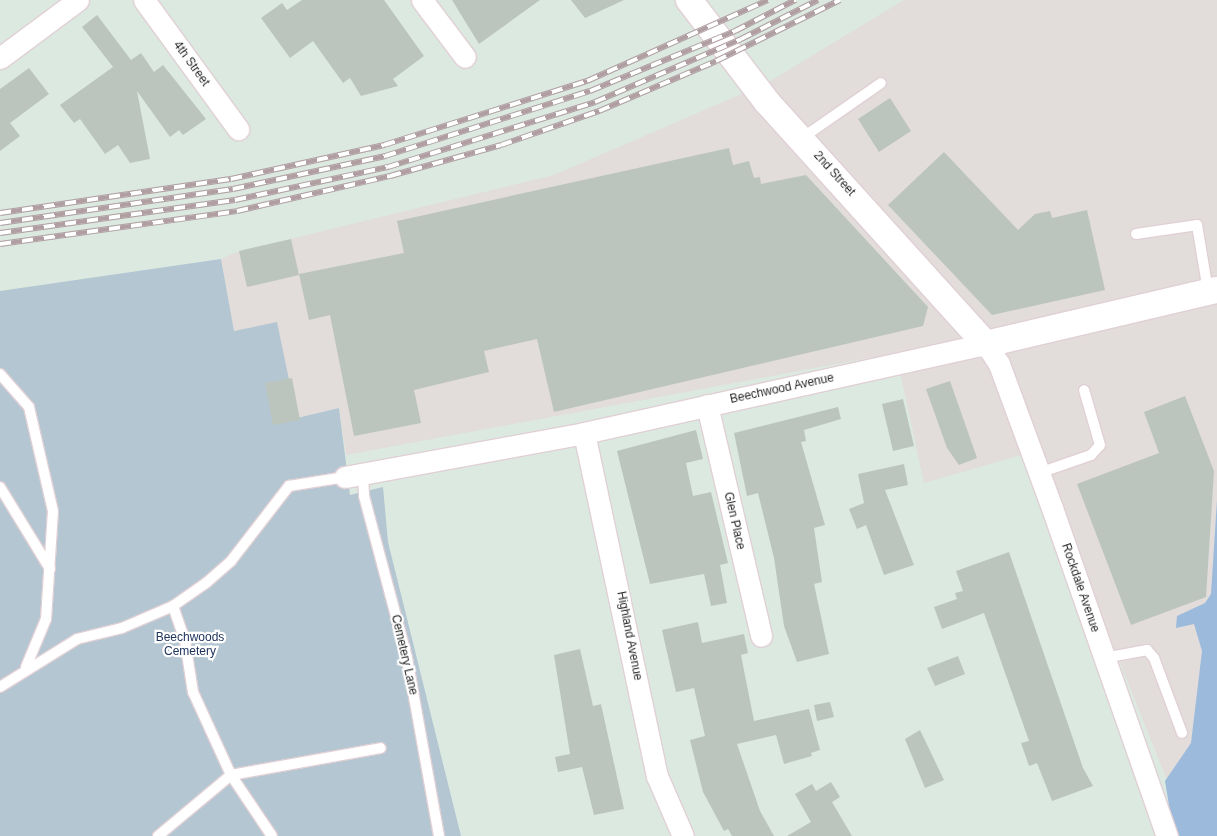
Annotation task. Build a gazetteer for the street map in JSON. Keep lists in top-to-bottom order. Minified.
{"streets":{"street":["4th Street","2nd Street","Beechwood Avenue","Glen Place","Rockdale Avenue","Highland Avenue"],"lane":["Cemetery Lane"]},"crossings":[["2nd Street","Beechwood Avenue"],["2nd Street","Rockdale Avenue"],["Beechwood Avenue","Glen Place"],["Beechwood Avenue","Rockdale Avenue"],["Beechwood Avenue","Highland Avenue"],["Beechwood Avenue","Cemetery Lane"]],"parks":["Beechwoods Cemetery"]}
